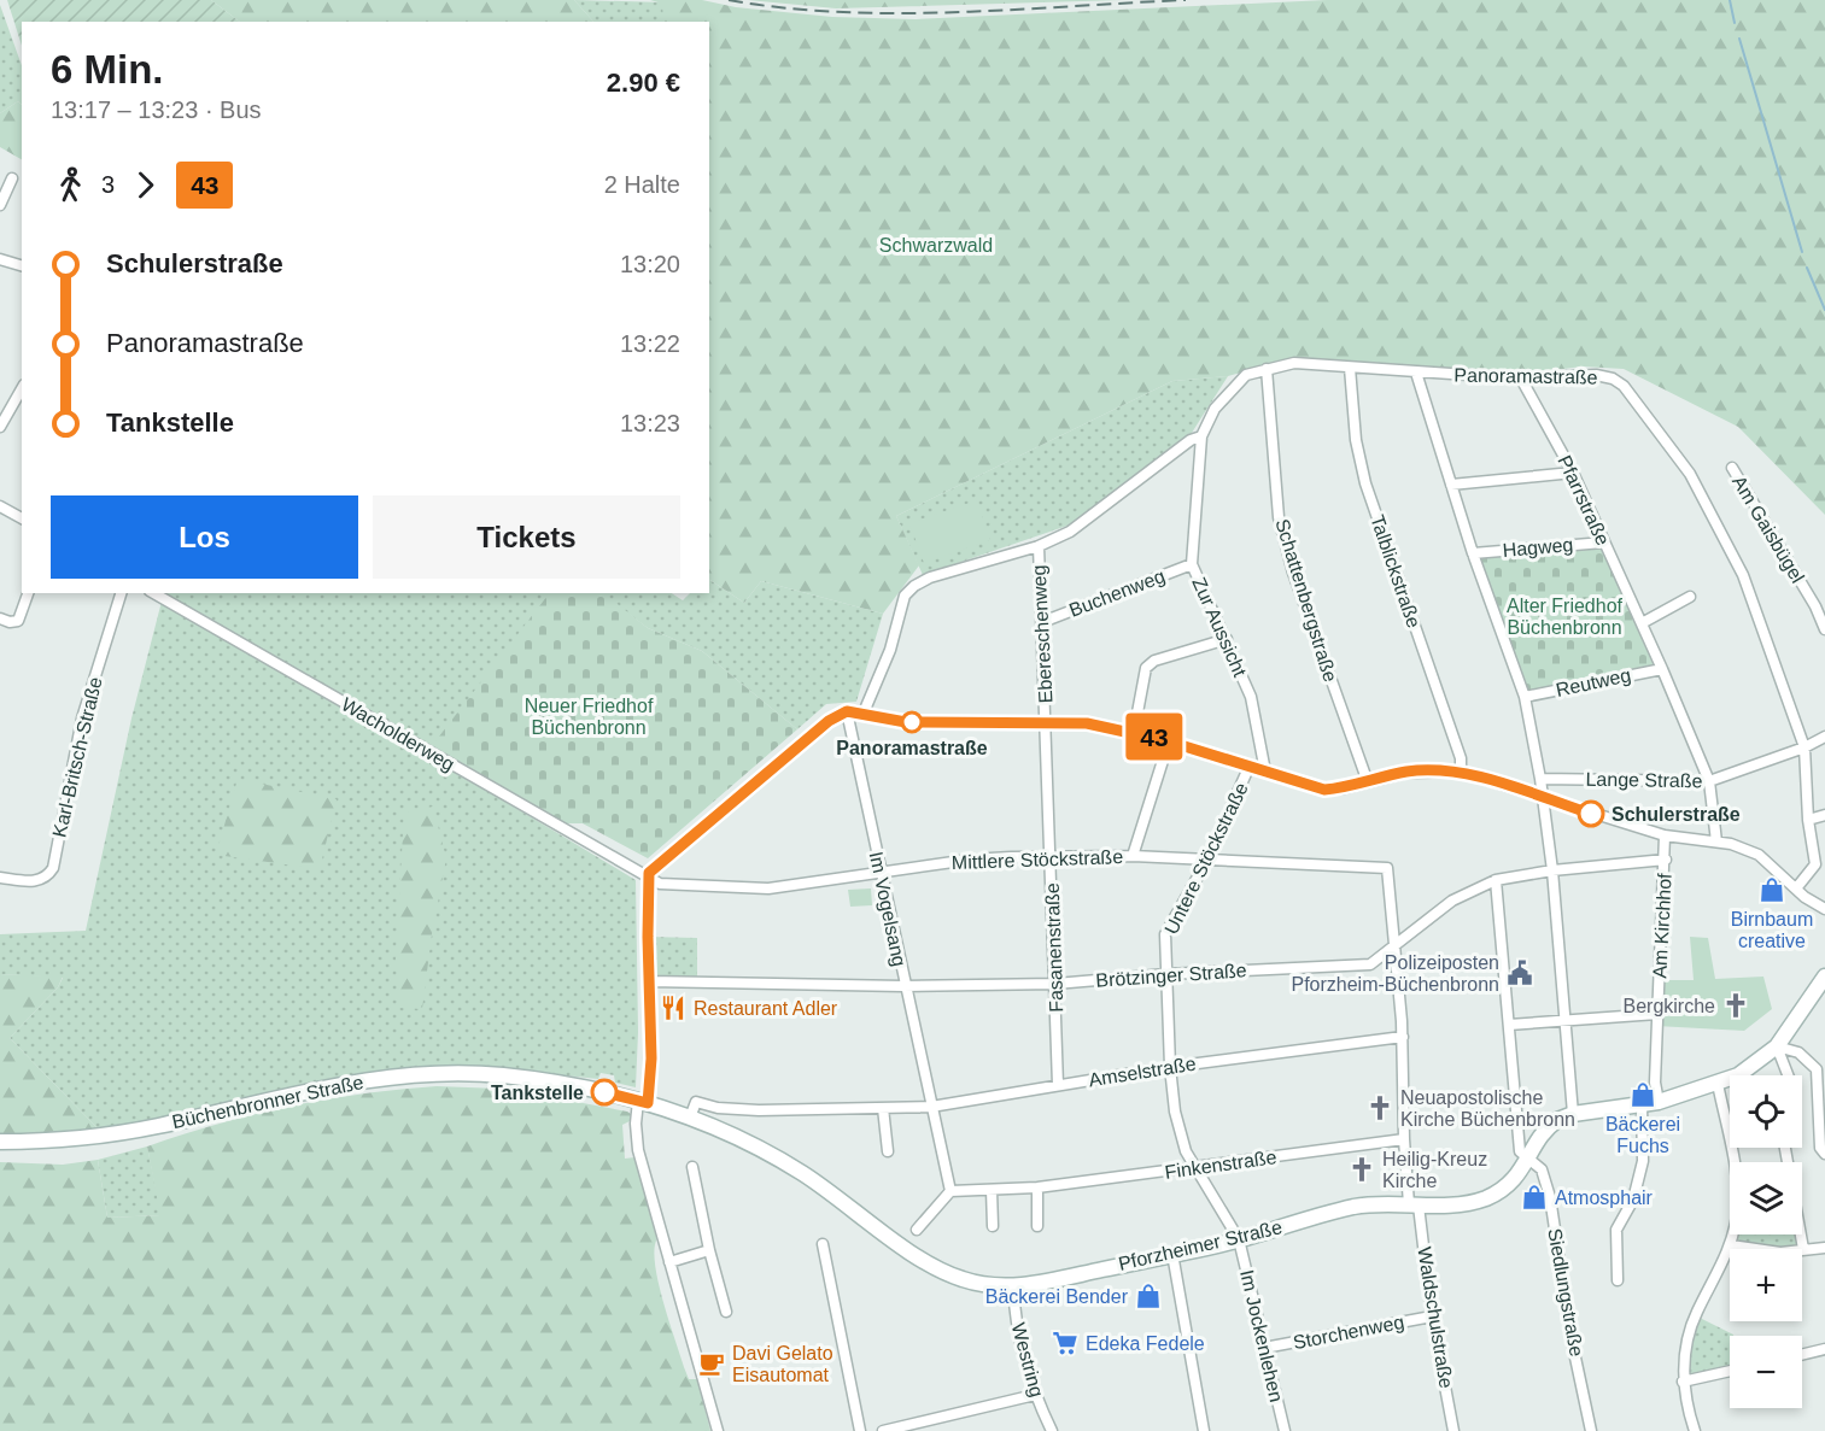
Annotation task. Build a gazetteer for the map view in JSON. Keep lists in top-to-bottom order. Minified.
{"streets":{"main road":["Büchenbronner Straße","Pforzheimer Straße"],"street":["Panoramastraße","Pfarrstraße","Am Gaisbügel","Hagweg","Talblickstraße","Buchenweg","Schattenbergstraße","Zur Aussicht","Ebereschenweg","Reutweg","Wacholderweg","Karl-Britsch-Straße","Lange Straße","Untere Stöckstraße","Mittlere Stöckstraße","Im Vogelsang","Am Kirchhof","Fasanenstraße","Brötzinger Straße","Amselstraße","Finkenstraße","Siedlungstraße","Waldschulstraße","Storchenweg","Im Jockenlehen","Westring"]},"crossings":[["Panoramastraße","Pfarrstraße"],["Panoramastraße","Talblickstraße"],["Panoramastraße","Schattenbergstraße"],["Panoramastraße","Zur Aussicht"],["Panoramastraße","Ebereschenweg"],["Panoramastraße","Lange Straße"],["Pfarrstraße","Hagweg"],["Pfarrstraße","Reutweg"],["Pfarrstraße","Lange Straße"],["Buchenweg","Zur Aussicht"],["Buchenweg","Ebereschenweg"],["Ebereschenweg","Fasanenstraße"],["Wacholderweg","Mittlere Stöckstraße"],["Untere Stöckstraße","Mittlere Stöckstraße"],["Untere Stöckstraße","Brötzinger Straße"],["Untere Stöckstraße","Amselstraße"],["Untere Stöckstraße","Finkenstraße"],["Untere Stöckstraße","Pforzheimer Straße"],["Untere Stöckstraße","Im Jockenlehen"],["Mittlere Stöckstraße","Im Vogelsang"],["Mittlere Stöckstraße","Fasanenstraße"],["Mittlere Stöckstraße","Waldschulstraße"],["Im Vogelsang","Brötzinger Straße"],["Im Vogelsang","Amselstraße"],["Am Kirchhof","Brötzinger Straße"],["Am Kirchhof","Pforzheimer Straße"],["Fasanenstraße","Brötzinger Straße"],["Fasanenstraße","Amselstraße"],["Brötzinger Straße","Siedlungstraße"],["Brötzinger Straße","Waldschulstraße"],["Amselstraße","Pforzheimer Straße"],["Amselstraße","Waldschulstraße"],["Büchenbronner Straße","Pforzheimer Straße"],["Finkenstraße","Waldschulstraße"],["Pforzheimer Straße","Siedlungstraße"],["Pforzheimer Straße","Waldschulstraße"],["Pforzheimer Straße","Im Jockenlehen"],["Pforzheimer Straße","Westring"],["Waldschulstraße","Storchenweg"],["Storchenweg","Im Jockenlehen"]],"parks":["Schwarzwald","Alter Friedhof Büchenbronn","Neuer Friedhof Büchenbronn"],"places":{"other":["Panoramastraße","Schulerstraße","Tankstelle"],"shop":["Birnbaum creative","Bäckerei Fuchs","Atmosphair","Bäckerei Bender"],"public building":["Polizeiposten Pforzheim-Büchenbronn"],"church":["Bergkirche","Neuapostolische Kirche Büchenbronn","Heilig-Kreuz Kirche"],"restaurant":["Restaurant Adler"],"supermarket":["Edeka Fedele"],"cafe":["Davi Gelato Eisautomat"]},"lines":["bus line 43"],"page":{"on_map":"43","heading":["6 Min.","13:17 – 13:23 · Bus","2.90 €"],"legs":["3","43","2 Halte"],"list":[{"name":"Schulerstraße","value":"13:20"},{"name":"Panoramastraße","value":"13:22"},{"name":"Tankstelle","value":"13:23"}],"buttons":["Los","Tickets"],"map_buttons":["+","−"]}}
